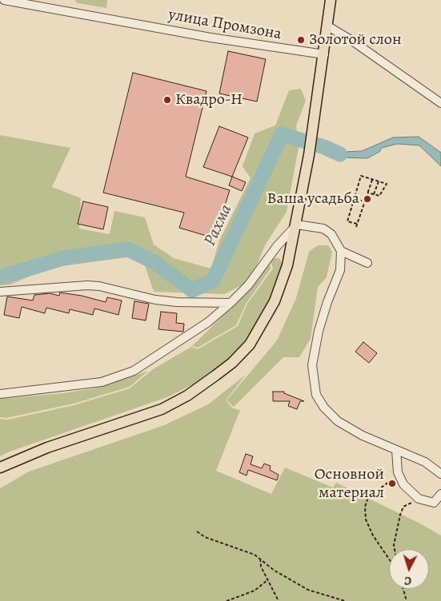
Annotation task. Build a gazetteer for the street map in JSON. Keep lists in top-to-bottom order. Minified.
{"streets":{"street":["улица Промзона"]},"water":["Рахма"],"places":["Золотой слон","Квадро-Н","Ваша усадьба","Основной материал"],"north":"bottom"}
